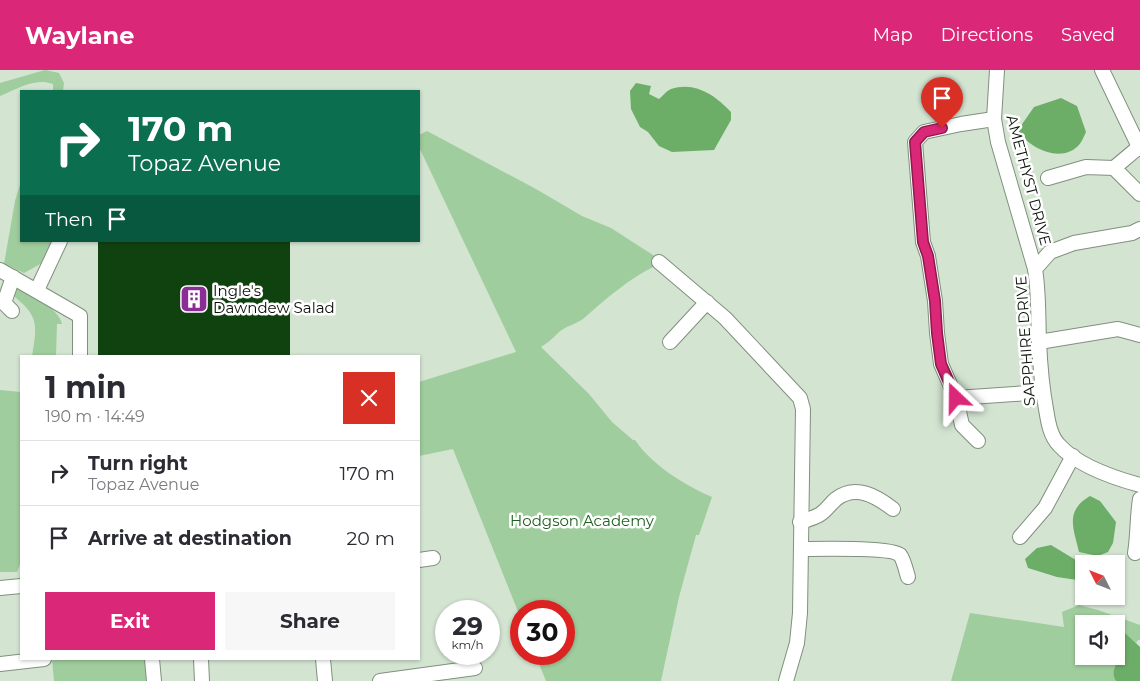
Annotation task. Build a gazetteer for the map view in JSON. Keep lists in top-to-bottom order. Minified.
{"streets":{"street":["AMETHYST DRIVE","SAPPHIRE DRIVE"]},"crossings":[["AMETHYST DRIVE","SAPPHIRE DRIVE"]],"parks":["Hodgson Academy"],"places":{"building":["Ingle's Dawndew Salad"]},"north":"top left","page":{"header":"Waylane","nav":["Map","Directions","Saved"],"turn":["170 m","Topaz Avenue"],"then":"Then","heading":["1 min","190 m · 14:49"],"list":[{"name":"Turn right","note":"Topaz Avenue","value":"170 m"},{"name":"Arrive at destination","value":"20 m"}],"buttons":["Exit","Share"],"speed":"29 km/h","limit":"30"}}
